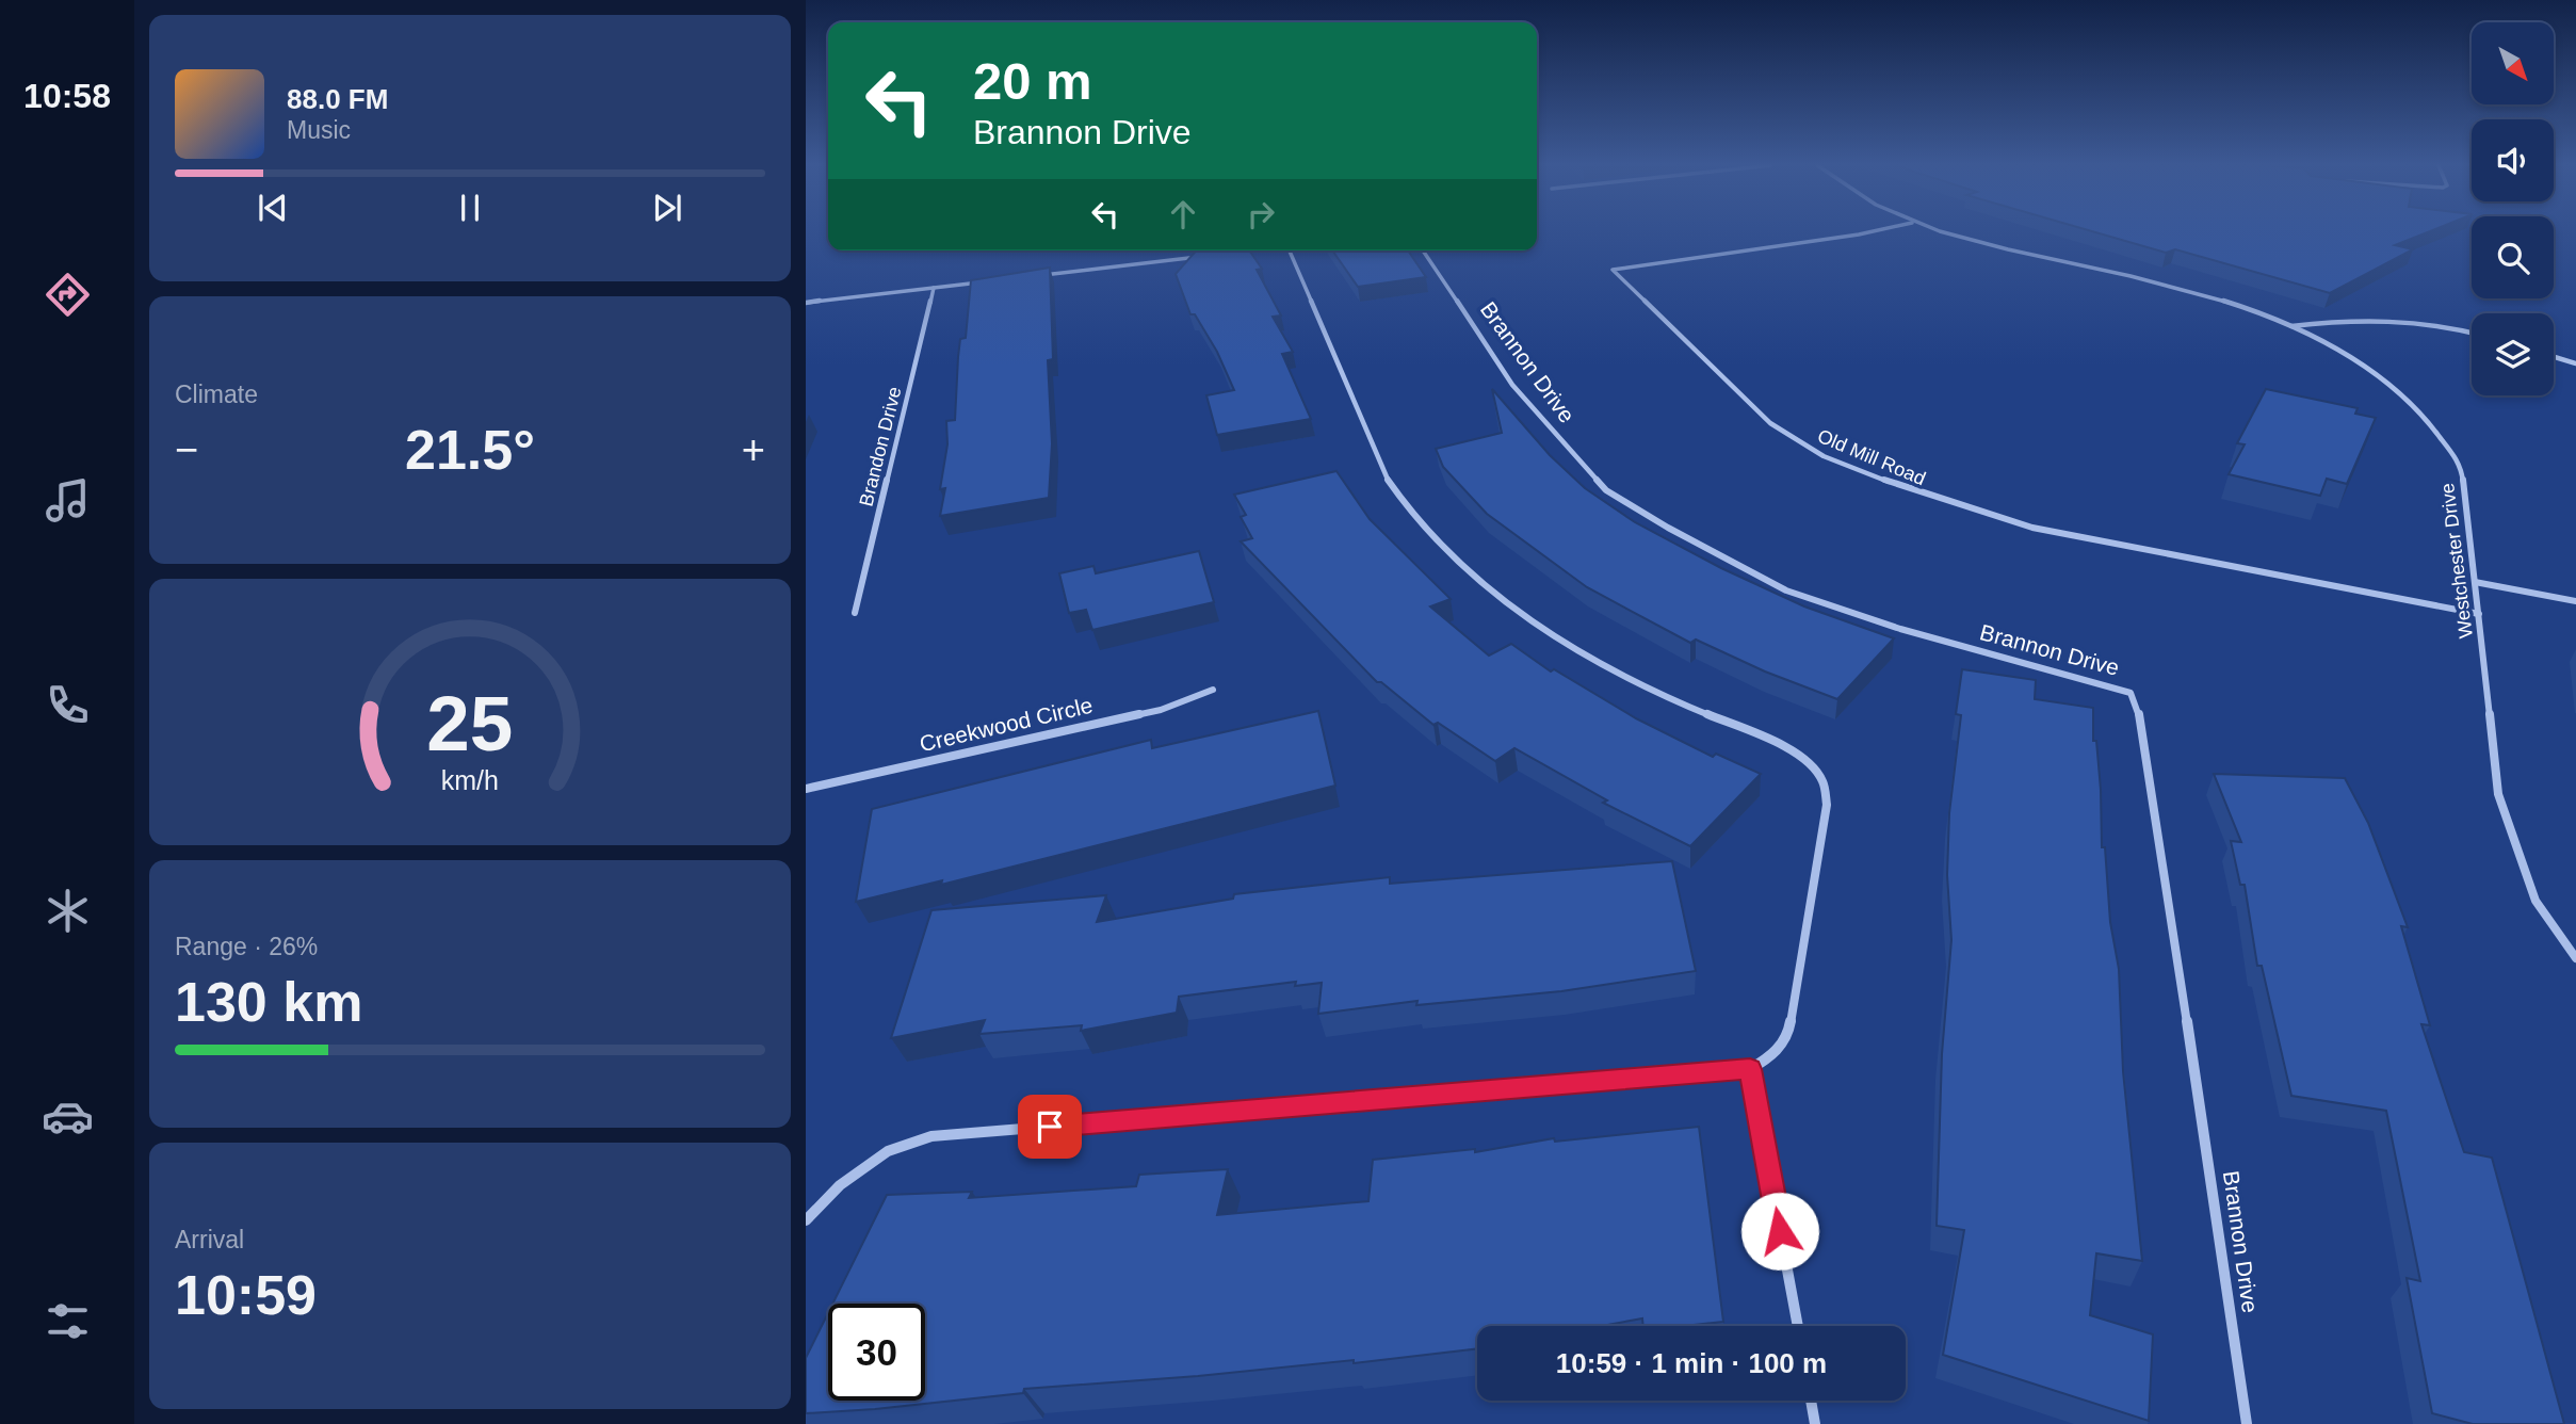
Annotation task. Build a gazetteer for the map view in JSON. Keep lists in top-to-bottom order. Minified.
{"streets":{"street":["Brannon Drive","Brandon Drive","Old Mill Road","Westchester Drive","Creekwood Circle"]},"crossings":[["Old Mill Road","Westchester Drive"]],"north":"bottom right","page":{"tabs":"10:58","turn":["20 m","Brannon Drive"],"song":["88.0 FM","Music"],"tile":["Climate",["Range · 26%","130 km"],["Arrival","10:59"]],"heat":["−","21.5°","+"],"limit":"30","trip":"10:59 · 1 min · 100 m","gauge":["25","km/h"]}}
